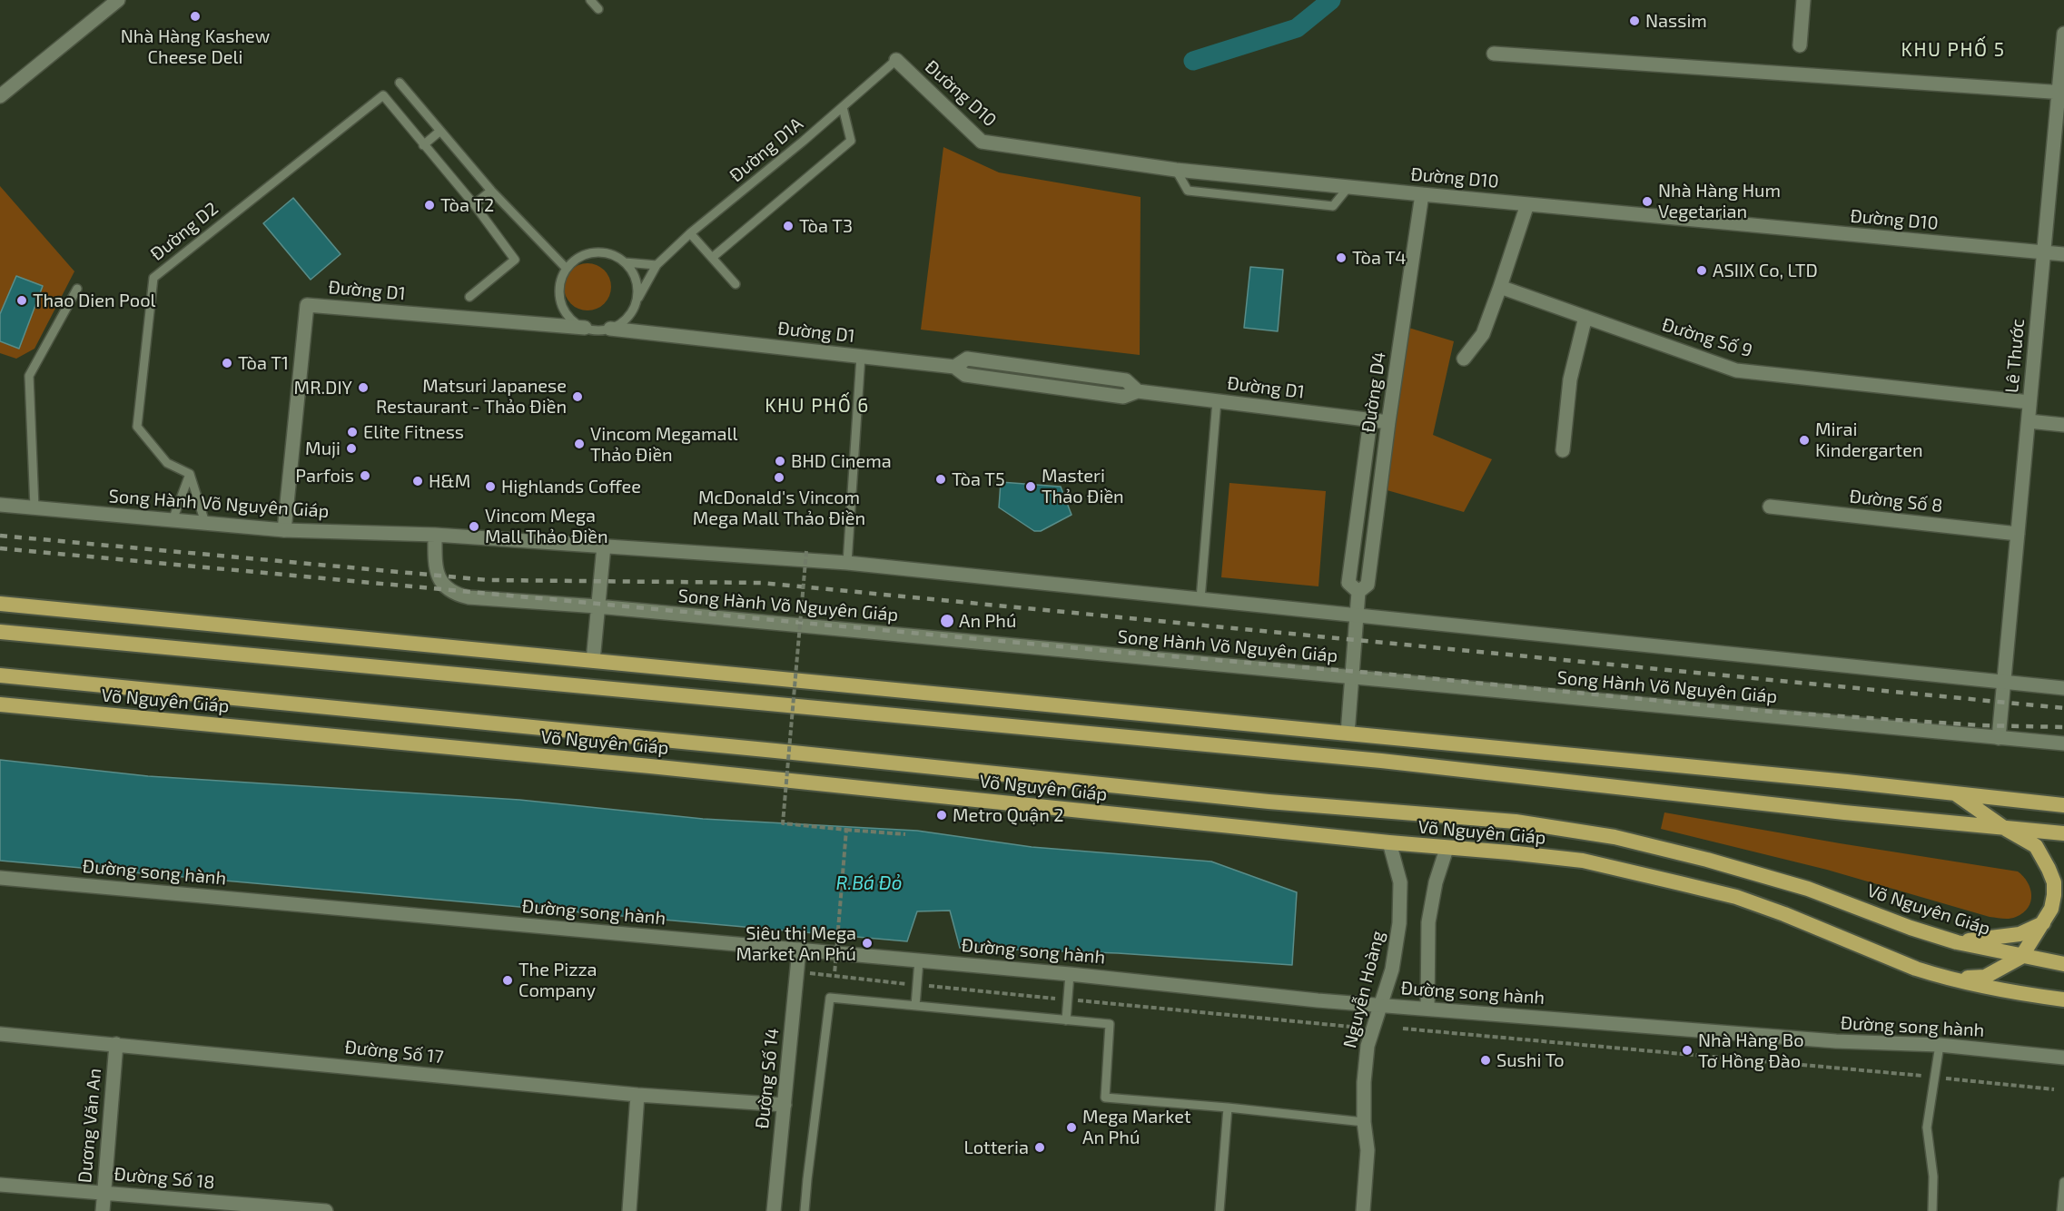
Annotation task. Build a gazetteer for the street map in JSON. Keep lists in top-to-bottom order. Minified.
{"streets":{"highway":["Võ Nguyên Giáp"],"street":["Đường D10","Đường D1","Đường Số 9","Lê Thước","Đường D4","Đường Số 8","Song Hành Võ Nguyên Giáp","Đường song hành","Nguyễn Hoàng","Đường Số 17","Đường Số 14","Dương Văn An","Đường Số 18"],"lane":["Đường D1A","Đường D2"]},"crossings":[["Đường D10","Đường D1A"],["Đường D10","Lê Thước"],["Đường D10","Đường D4"],["Đường D1A","Đường D1"],["Đường D1","Đường D4"],["Đường D1","Song Hành Võ Nguyên Giáp"],["Đường Số 9","Lê Thước"],["Lê Thước","Đường Số 8"],["Lê Thước","Song Hành Võ Nguyên Giáp"],["Đường D4","Song Hành Võ Nguyên Giáp"],["Võ Nguyên Giáp","Nguyễn Hoàng"],["Đường song hành","Nguyễn Hoàng"],["Đường song hành","Đường Số 14"],["Đường Số 17","Đường Số 14"],["Đường Số 17","Dương Văn An"],["Dương Văn An","Đường Số 18"]],"districts":["KHU PHỐ 5","KHU PHỐ 6"],"water":["R.Bá Đỏ"],"places":["Nhà Hàng Kashew Cheese Deli","Nassim","Nhà Hàng Hum Vegetarian","Tòa T2","Tòa T3","Tòa T4","ASIIX Co, LTD","Thao Dien Pool","Tòa T1","MR.DIY","Matsuri Japanese Restaurant - Thảo Điền","Elite Fitness","Mirai Kindergarten","Vincom Megamall Thảo Điền","Muji","BHD Cinema","Parfois","McDonald's Vincom Mega Mall Thảo Điền","Tòa T5","H&M","Highlands Coffee","Masteri Thảo Điền","Vincom Mega Mall Thảo Điền","An Phú","Metro Quận 2","Siêu thị Mega Market An Phú","The Pizza Company","Nhà Hàng Bo Tơ Hồng Đào","Sushi To","Mega Market An Phú","Lotteria"]}
